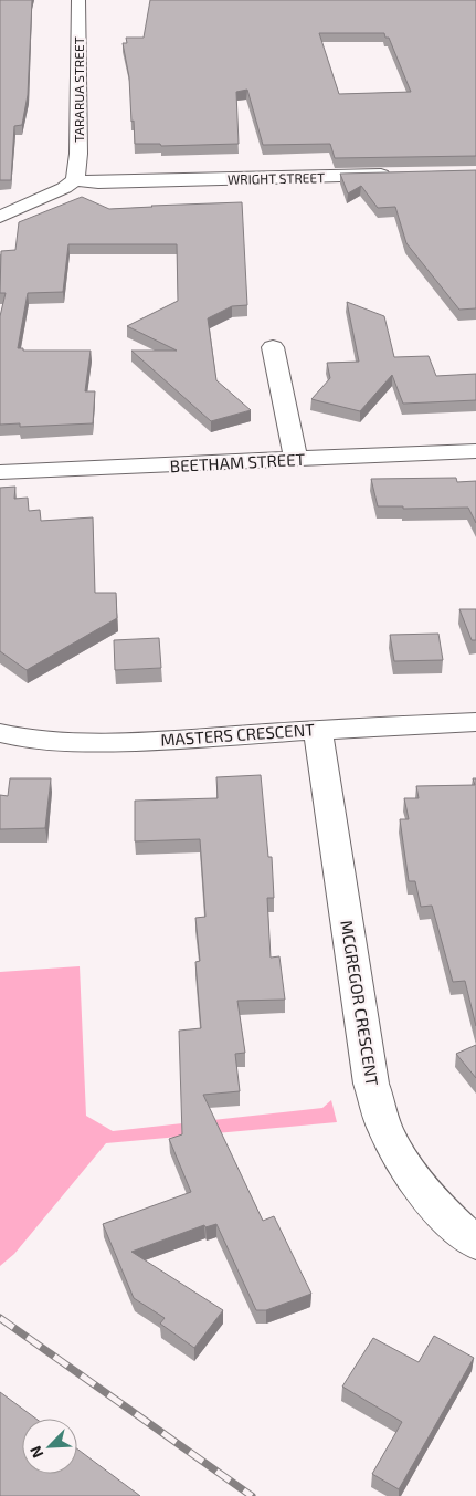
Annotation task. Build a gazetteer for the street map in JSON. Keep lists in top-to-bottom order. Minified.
{"streets":{"street":["TARARUA STREET","WRIGHT STREET","BEETHAM STREET","MASTERS CRESCENT","MCGREGOR CRESCENT"]},"crossings":[["TARARUA STREET","WRIGHT STREET"],["MASTERS CRESCENT","MCGREGOR CRESCENT"]],"north":"bottom left"}
